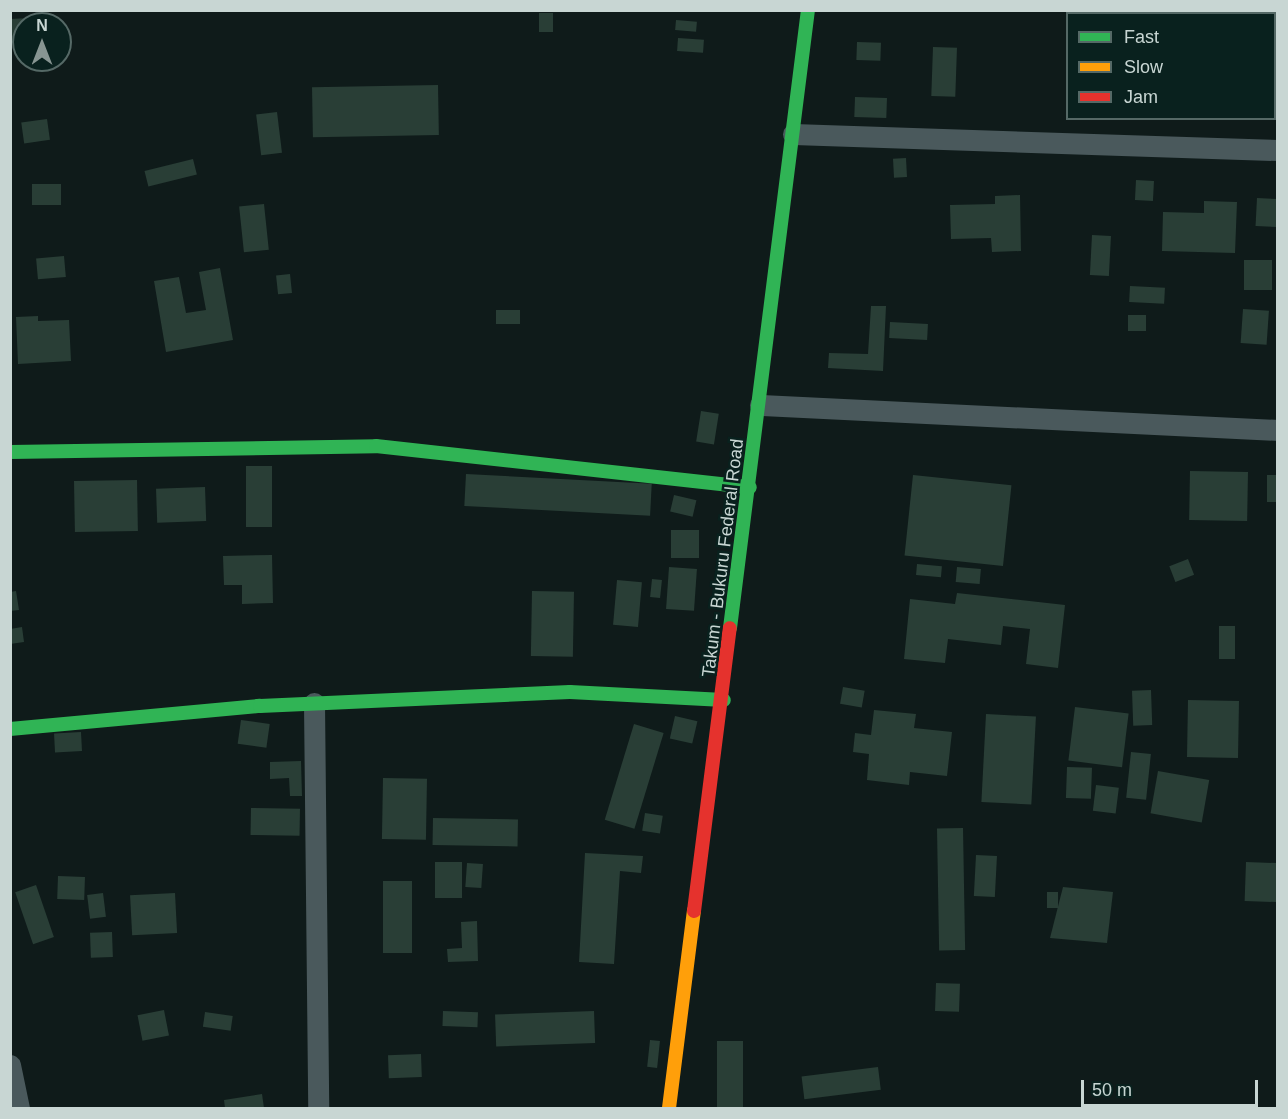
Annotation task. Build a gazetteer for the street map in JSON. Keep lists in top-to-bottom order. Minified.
{"streets":{"street":["Takum - Bukuru Federal Road"]},"legend":["Fast","Slow","Jam"],"scale_bar":"50 m","north":"top"}
